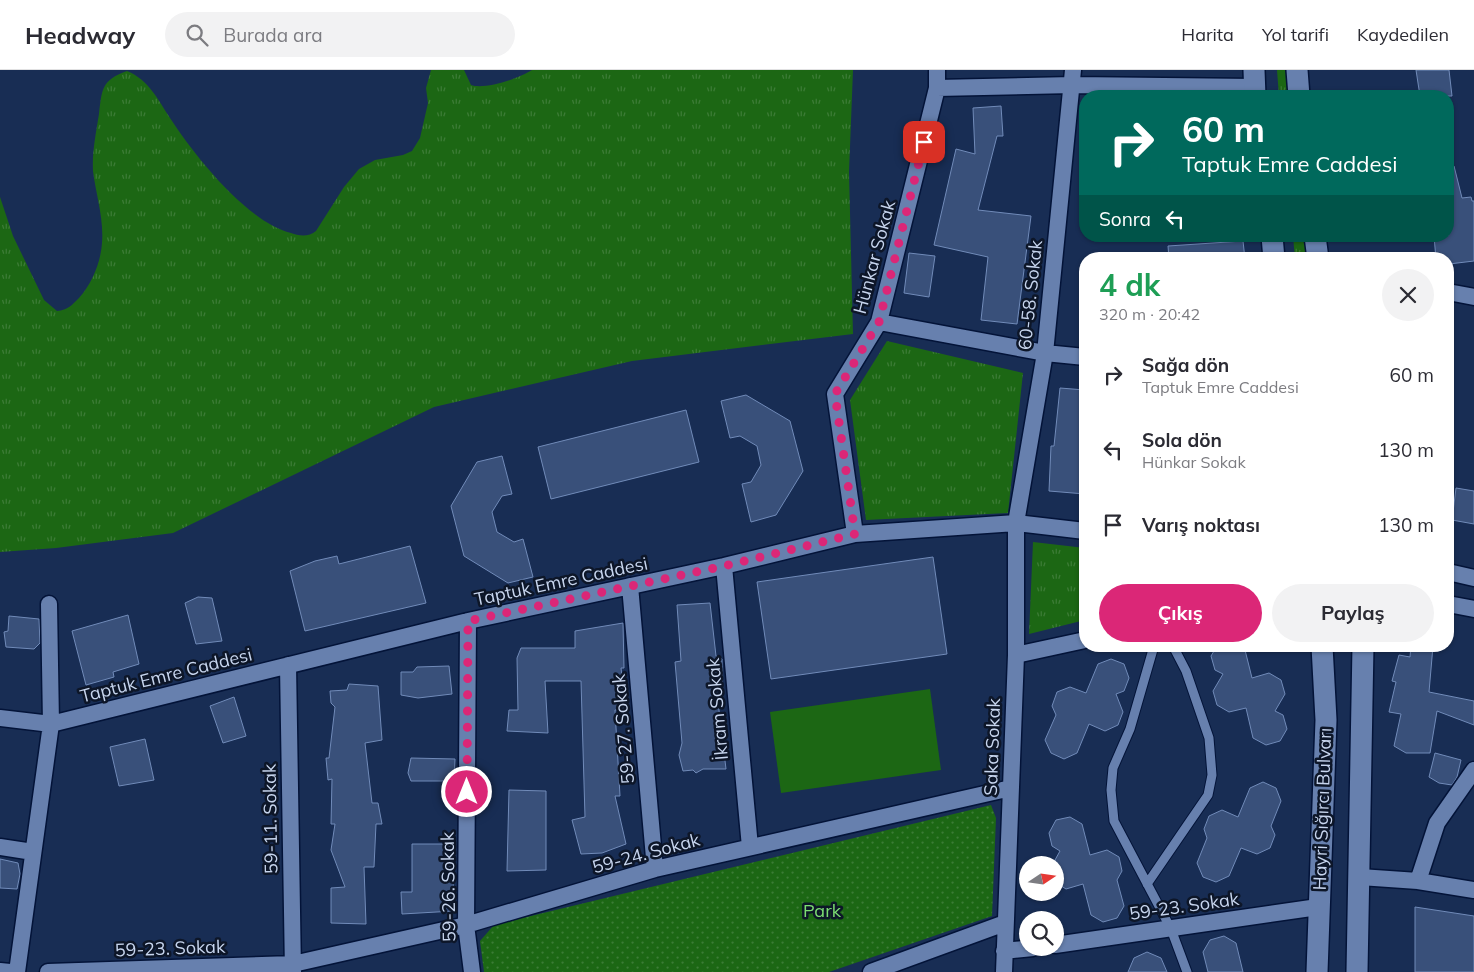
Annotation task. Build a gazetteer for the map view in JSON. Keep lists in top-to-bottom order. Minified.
{"streets":{"street":["Hünkar Sokak","60-58. Sokak","Taptuk Emre Caddesi","İkram Sokak","59-27. Sokak","Saka Sokak","Hayri Sığırcı Bulvarı","59-11. Sokak","59-24. Sokak","59-26. Sokak","59-23. Sokak"]},"crossings":[["Hünkar Sokak","Taptuk Emre Caddesi"],["60-58. Sokak","Taptuk Emre Caddesi"],["60-58. Sokak","Saka Sokak"],["Taptuk Emre Caddesi","İkram Sokak"],["Taptuk Emre Caddesi","59-27. Sokak"],["Taptuk Emre Caddesi","Saka Sokak"],["Taptuk Emre Caddesi","59-11. Sokak"],["Taptuk Emre Caddesi","59-26. Sokak"],["İkram Sokak","59-24. Sokak"],["59-27. Sokak","59-24. Sokak"],["Saka Sokak","59-24. Sokak"],["Hayri Sığırcı Bulvarı","59-23. Sokak"],["59-11. Sokak","59-24. Sokak"],["59-11. Sokak","59-23. Sokak"],["59-24. Sokak","59-26. Sokak"],["59-24. Sokak","59-23. Sokak"]],"parks":["Park"],"north":"right","page":{"header":"Headway","search":"Burada ara","nav":["Harita","Yol tarifi","Kaydedilen"],"turn":["60 m","Taptuk Emre Caddesi"],"then":"Sonra","heading":["4 dk","320 m · 20:42"],"list":[{"name":"Sağa dön","note":"Taptuk Emre Caddesi","value":"60 m"},{"name":"Sola dön","note":"Hünkar Sokak","value":"130 m"},{"name":"Varış noktası","value":"130 m"}],"buttons":["Çıkış","Paylaş"]}}
